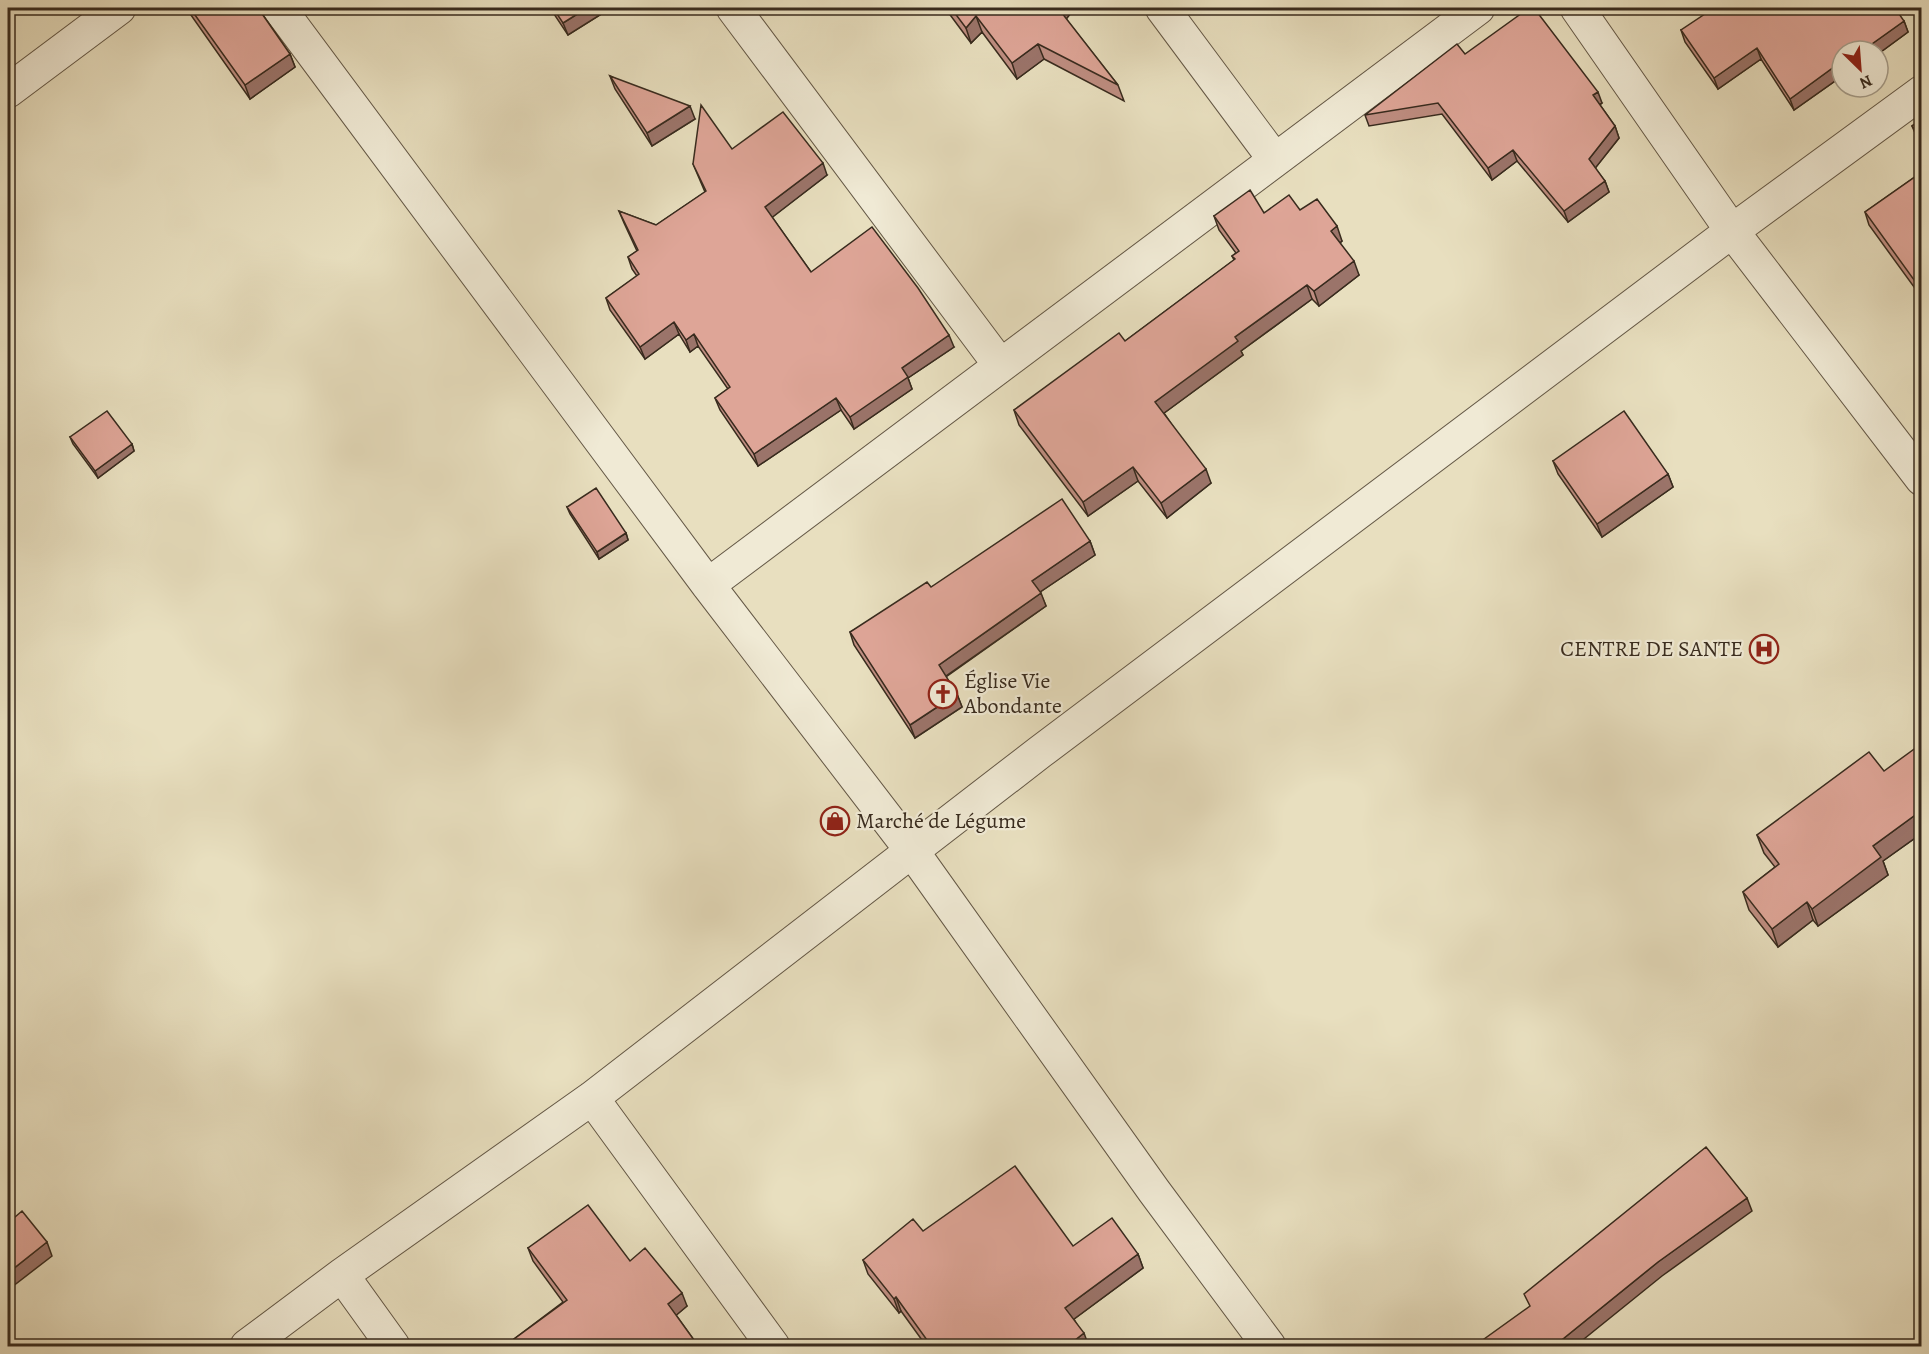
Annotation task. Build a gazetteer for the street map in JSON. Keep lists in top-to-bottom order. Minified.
{"places":{"hospital":["CENTRE DE SANTE"],"church":["Église Vie Abondante"],"shop":["Marché de Légume"]},"north":"bottom right"}
